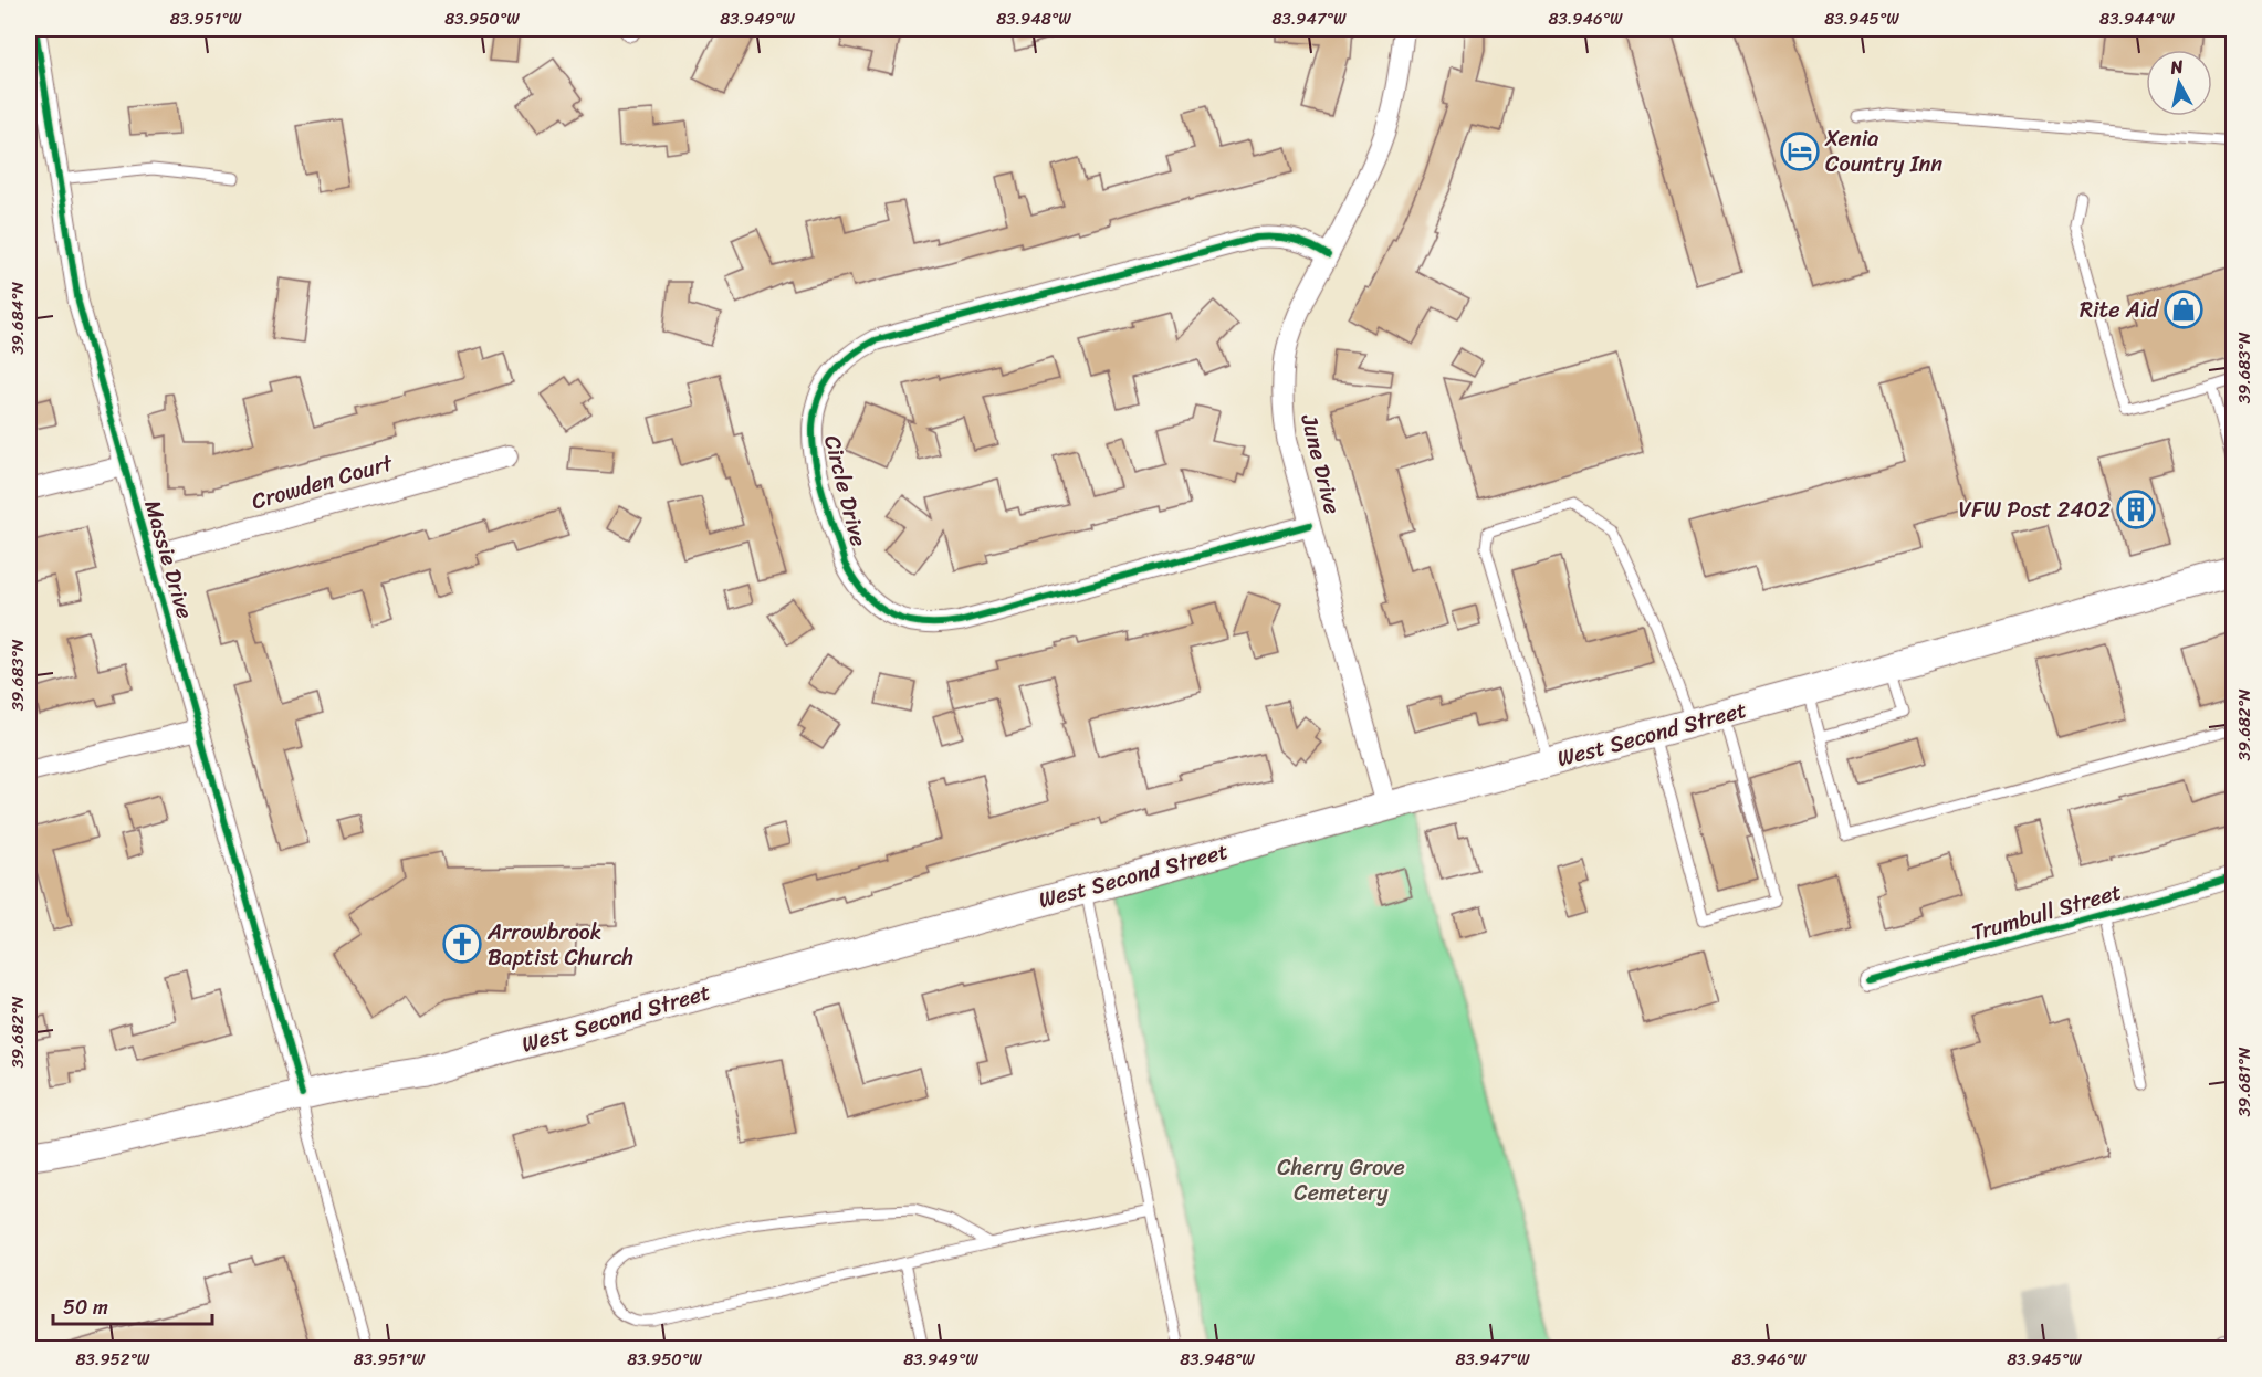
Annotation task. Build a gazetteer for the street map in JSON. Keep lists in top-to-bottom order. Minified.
{"streets":{"main road":["West Second Street"],"street":["June Drive","Crowden Court","Circle Drive","Massie Drive","Trumbull Street"]},"crossings":[["June Drive","Circle Drive"],["June Drive","West Second Street"],["Crowden Court","Massie Drive"],["Massie Drive","West Second Street"]],"parks":["Cherry Grove Cemetery"],"places":{"hotel":["Xenia Country Inn"],"shop":["Rite Aid"],"building":["VFW Post 2402"],"church":["Arrowbrook Baptist Church"]},"scale_bar":"50 m","north":"top","coordinates":["83.951°W","83.950°W","83.949°W","83.948°W","83.947°W","83.946°W","83.945°W","83.944°W","39.684°N","39.683°N","39.682°N","39.681°N","83.952°W"]}
